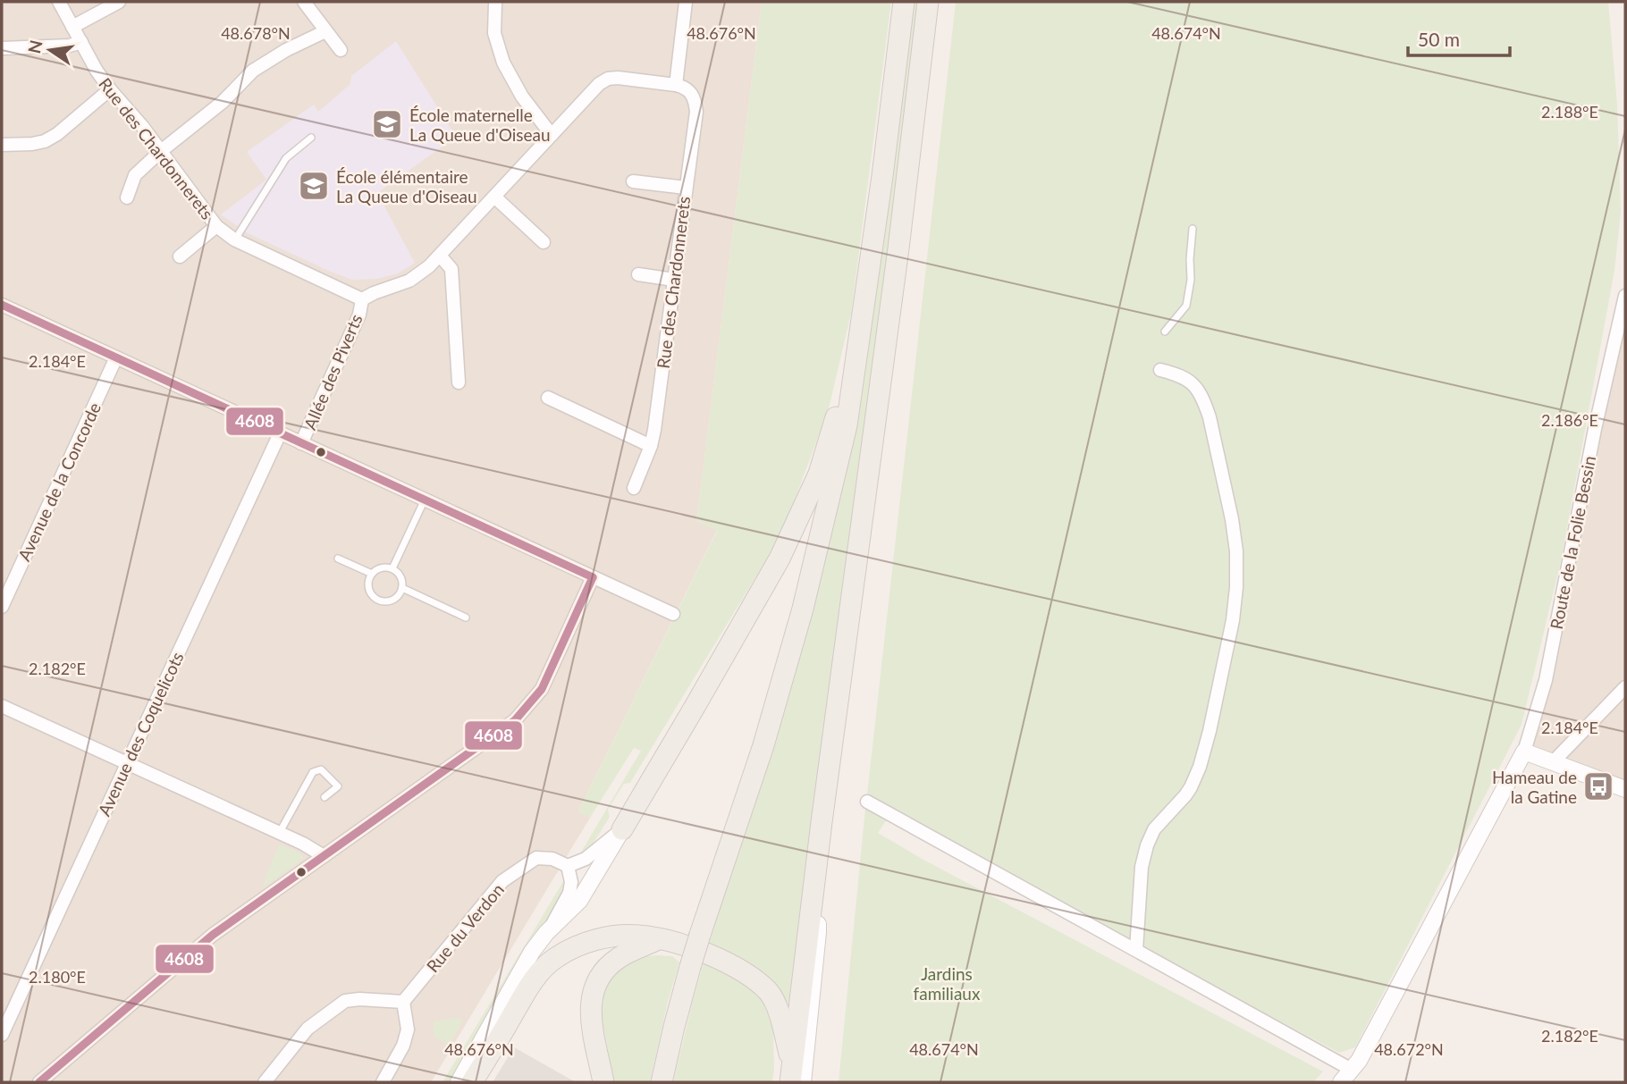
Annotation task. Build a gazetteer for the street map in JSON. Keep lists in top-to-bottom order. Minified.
{"streets":{"street":["Rue des Chardonnerets","Allée des Piverts","Avenue de la Concorde","Route de la Folie Bessin","Avenue des Coquelicots","Rue du Verdon"]},"crossings":[["Rue des Chardonnerets","Allée des Piverts"]],"parks":["Jardins familiaux"],"places":{"school or university":["École maternelle La Queue d'Oiseau","École élémentaire La Queue d'Oiseau"],"bus stop":["Hameau de la Gatine"]},"lines":["transit line 4608"],"scale_bar":"50 m","north":"left","coordinates":["48.678°N","48.676°N","48.674°N","2.188°E","2.184°E","2.186°E","2.182°E","2.180°E","48.672°N"]}
